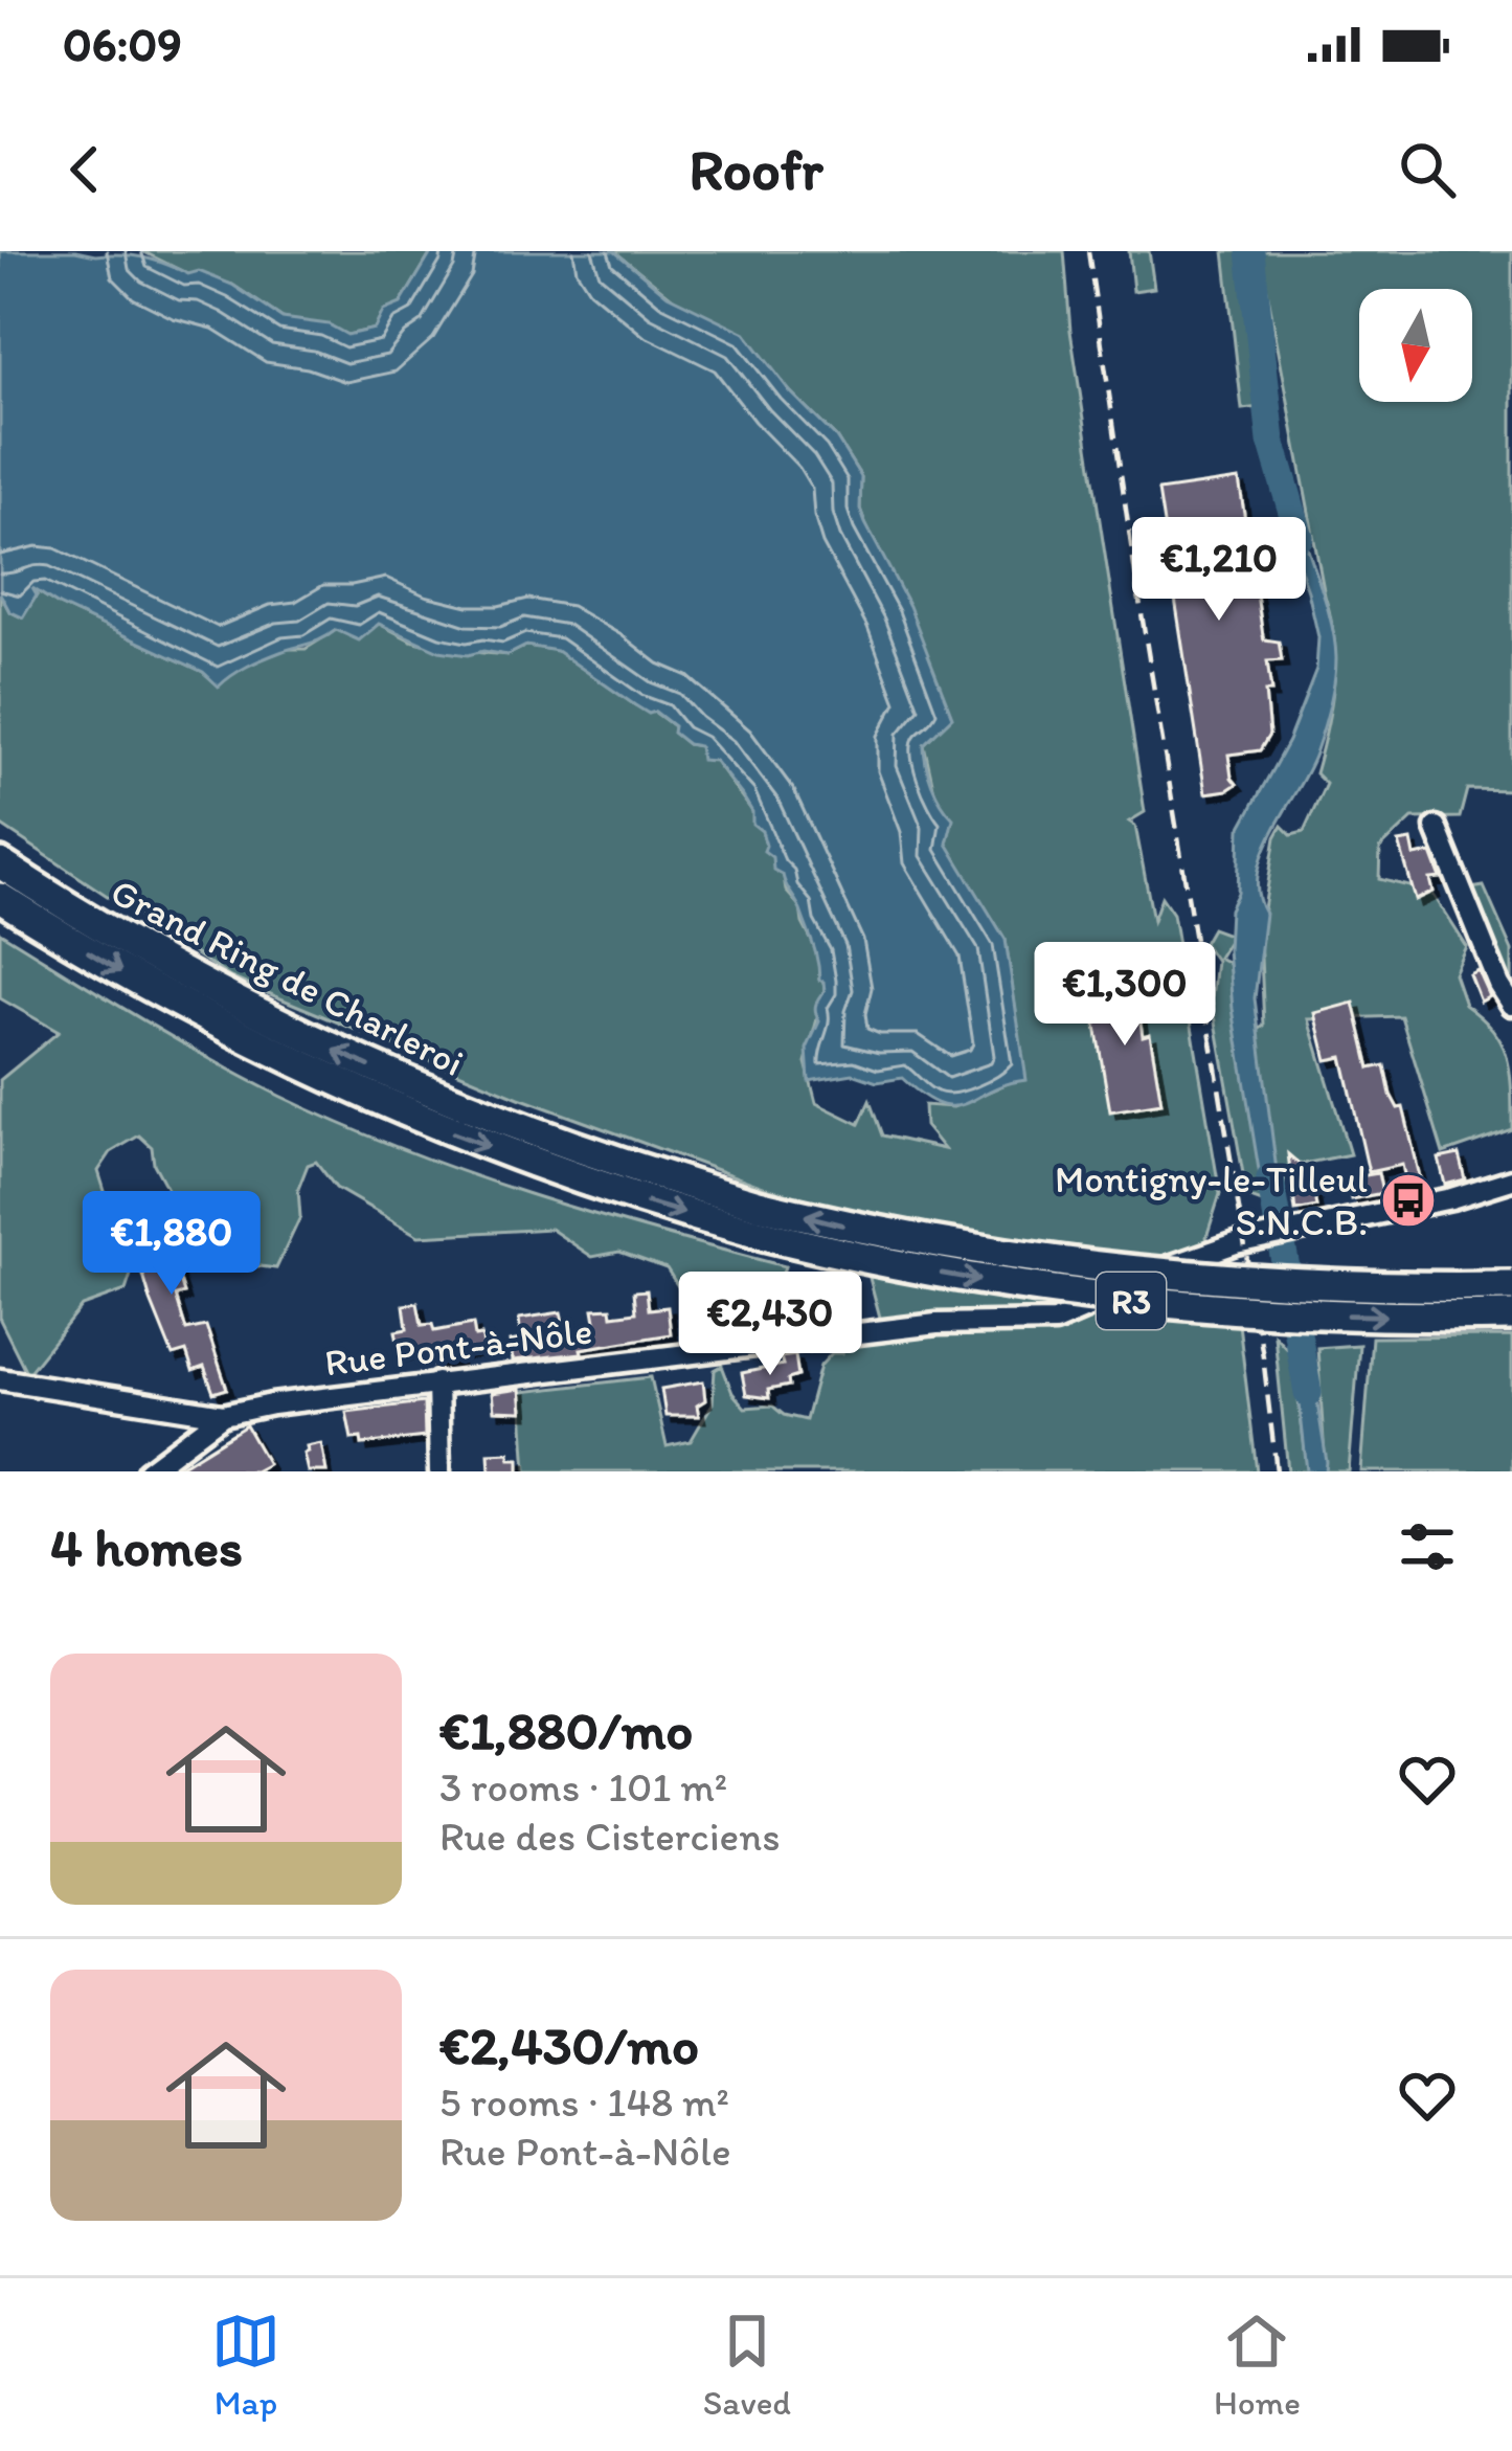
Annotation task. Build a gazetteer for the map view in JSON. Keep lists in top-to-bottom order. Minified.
{"streets":{"highway":["Grand Ring de Charleroi","R3"],"street":["Rue Pont-à-Nôle"]},"places":{"bus stop":["Montigny-le-Tilleul S.N.C.B."]},"north":"bottom","page":{"status":"06:09","header":"Roofr","price":["€1,210","€1,300","€1,880","€2,430"],"heading":"4 homes","list":[{"name":"€1,880/mo","note":"3 rooms · 101 m² · Rue des Cisterciens"},{"name":"€2,430/mo","note":"5 rooms · 148 m² · Rue Pont-à-Nôle"}],"tabs":["Map","Saved","Home"]}}
